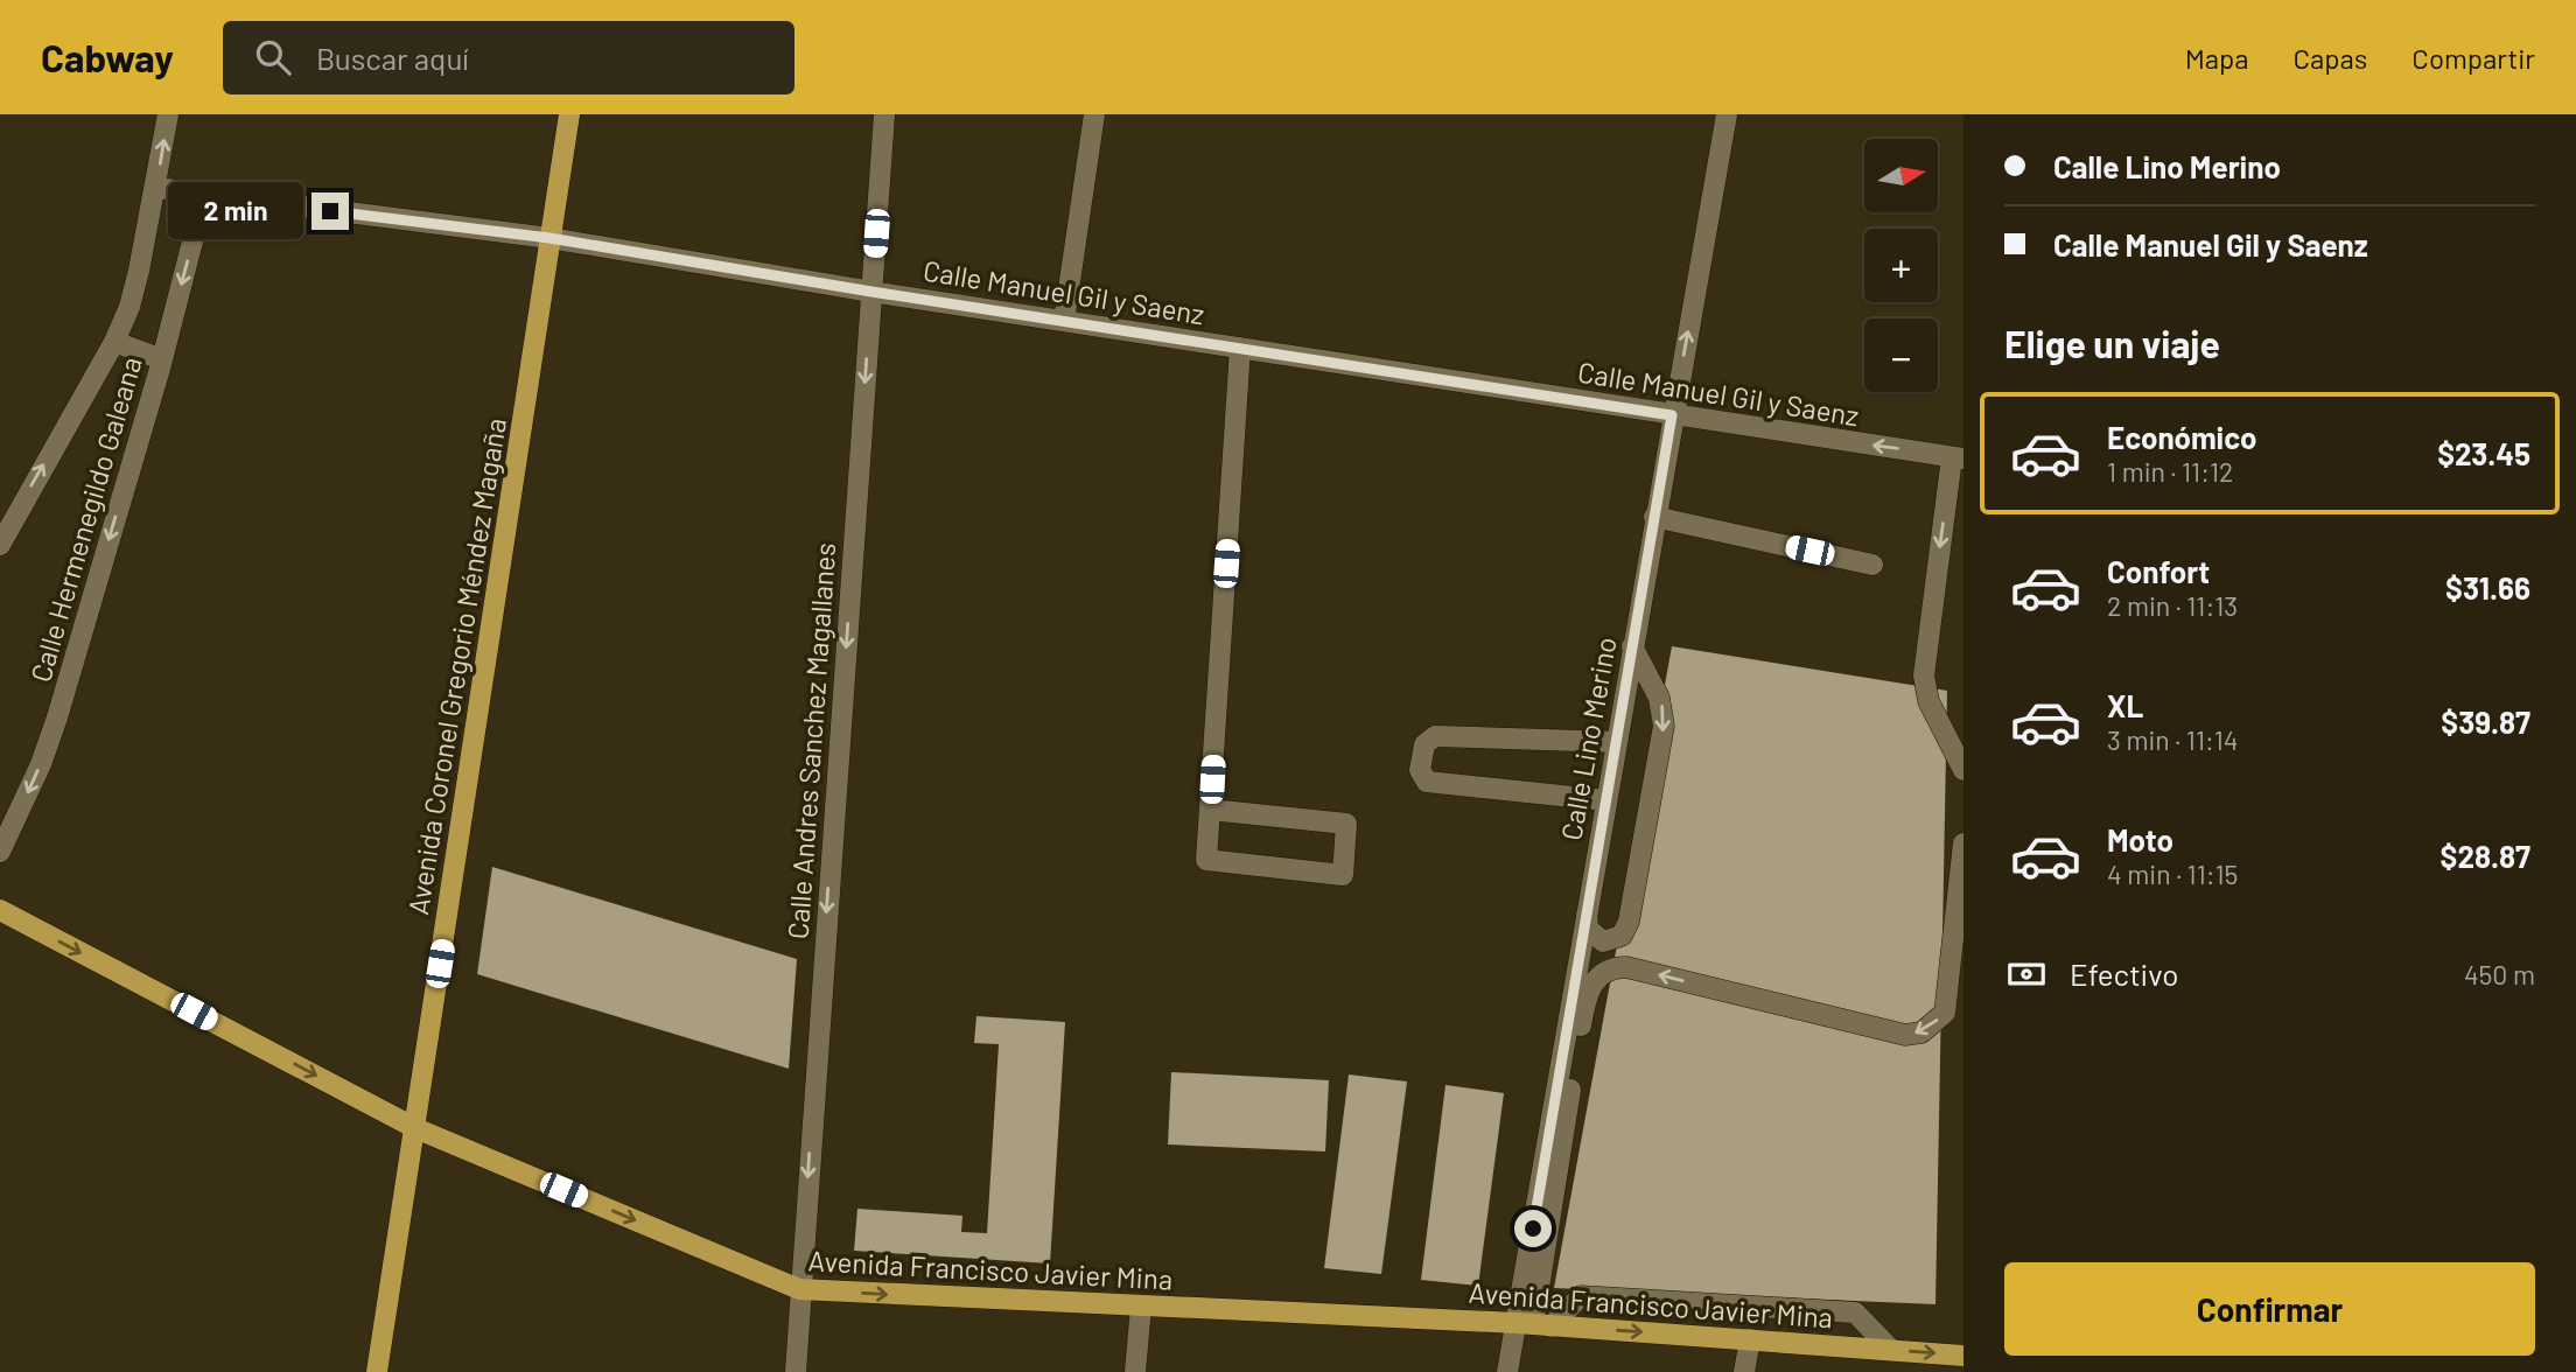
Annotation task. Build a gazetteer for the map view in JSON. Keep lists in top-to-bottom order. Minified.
{"streets":{"main road":["Avenida Coronel Gregorio Méndez Magaña","Avenida Francisco Javier Mina"],"street":["Calle Manuel Gil y Saenz","Calle Hermenegildo Galeana","Calle Lino Merino","Calle Andres Sanchez Magallanes"]},"crossings":[["Calle Manuel Gil y Saenz","Calle Hermenegildo Galeana"],["Calle Manuel Gil y Saenz","Avenida Coronel Gregorio Méndez Magaña"],["Calle Manuel Gil y Saenz","Calle Lino Merino"],["Calle Manuel Gil y Saenz","Calle Andres Sanchez Magallanes"],["Avenida Coronel Gregorio Méndez Magaña","Avenida Francisco Javier Mina"],["Calle Lino Merino","Avenida Francisco Javier Mina"],["Calle Andres Sanchez Magallanes","Avenida Francisco Javier Mina"]],"one_way":["Calle Andres Sanchez Magallanes","Avenida Francisco Javier Mina"],"north":"right","page":{"header":"Cabway","search":"Buscar aquí","nav":["Mapa","Capas","Compartir"],"banner":["Calle Lino Merino","Calle Manuel Gil y Saenz"],"map_buttons":["+","−"],"bubble":"2 min","heading":"Elige un viaje","list":[{"name":"Económico","note":"1 min · 11:12","value":"$23.45"},{"name":"Confort","note":"2 min · 11:13","value":"$31.66"},{"name":"XL","note":"3 min · 11:14","value":"$39.87"},{"name":"Moto","note":"4 min · 11:15","value":"$28.87"}],"pay":["Efectivo","450 m"],"buttons":"Confirmar"}}
